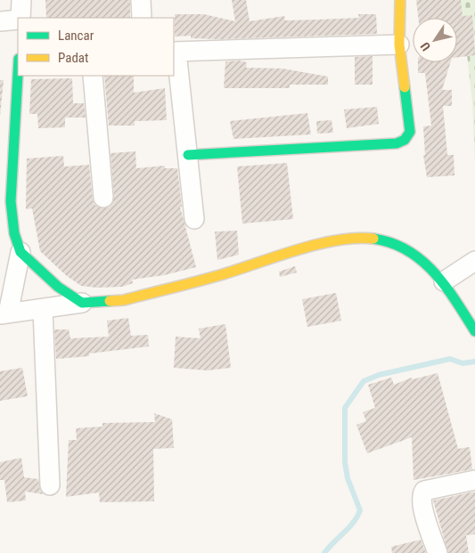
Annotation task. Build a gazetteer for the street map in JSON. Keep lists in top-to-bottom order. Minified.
{"legend":["Lancar","Padat"],"north":"bottom left"}
